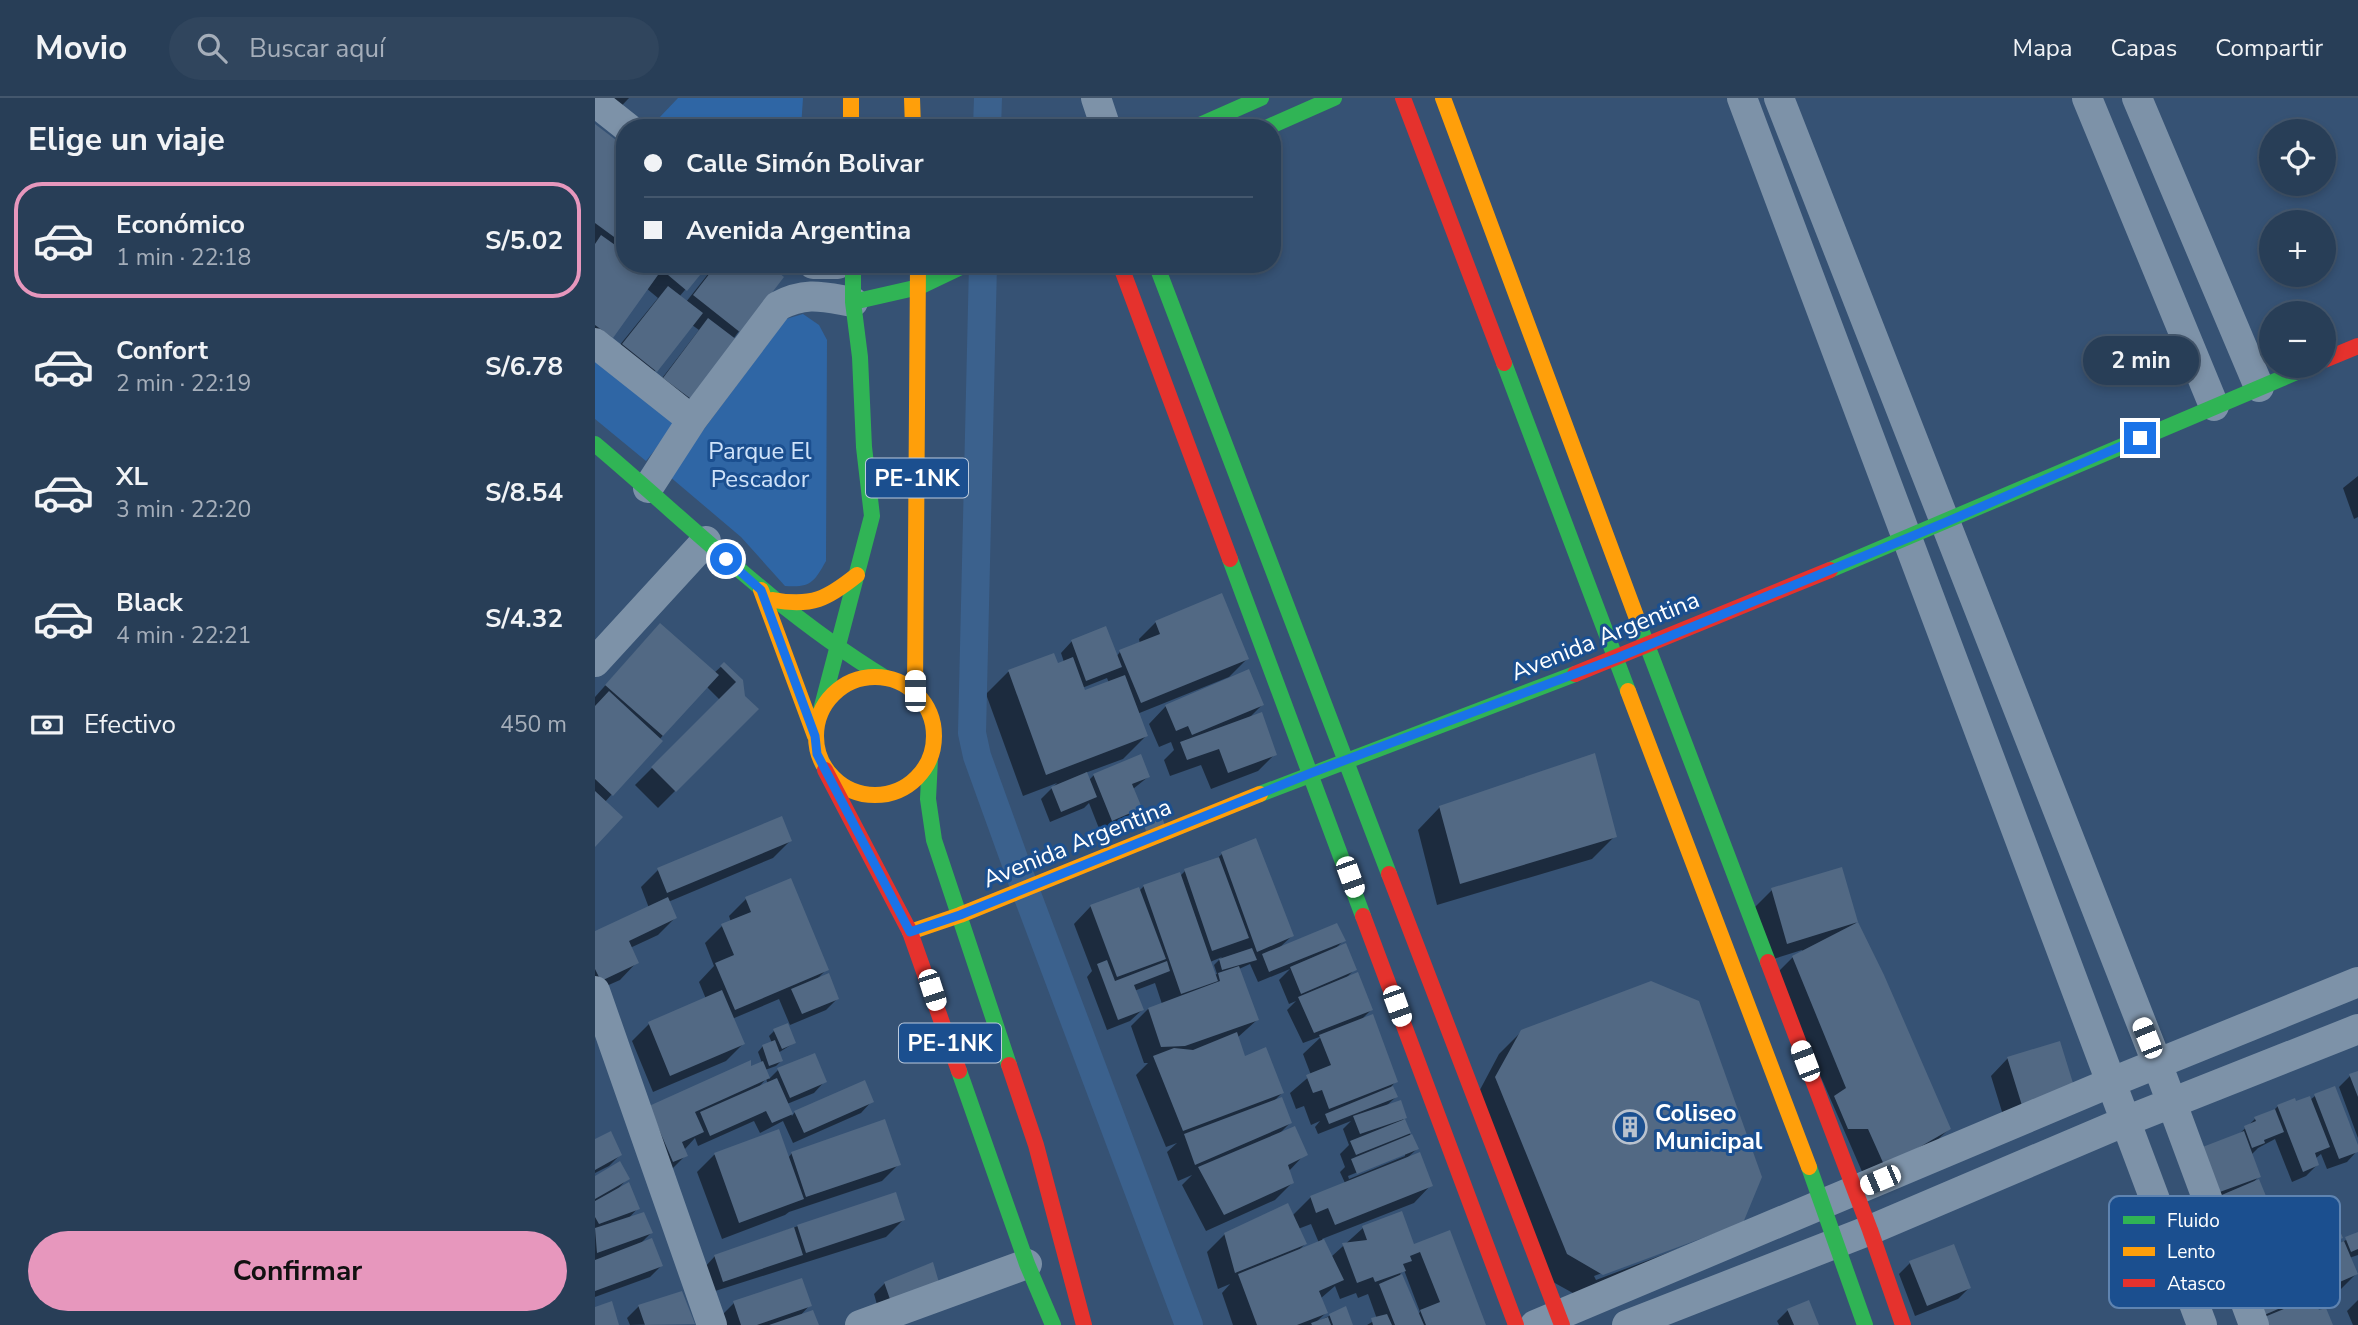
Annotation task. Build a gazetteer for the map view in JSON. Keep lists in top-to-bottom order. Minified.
{"streets":{"street":["PE-1NK","Avenida Argentina"]},"crossings":[["PE-1NK","Avenida Argentina"]],"parks":["Parque El Pescador"],"places":{"building":["Coliseo Municipal"]},"legend":["Fluido","Lento","Atasco"],"page":{"header":"Movio","search":"Buscar aquí","nav":["Mapa","Capas","Compartir"],"heading":"Elige un viaje","map_buttons":["+","−"],"banner":["Calle Simón Bolivar","Avenida Argentina"],"list":[{"name":"Económico","note":"1 min · 22:18","value":"S/5.02"},{"name":"Confort","note":"2 min · 22:19","value":"S/6.78"},{"name":"XL","note":"3 min · 22:20","value":"S/8.54"},{"name":"Black","note":"4 min · 22:21","value":"S/4.32"}],"bubble":"2 min","pay":["Efectivo","450 m"],"buttons":"Confirmar"}}
